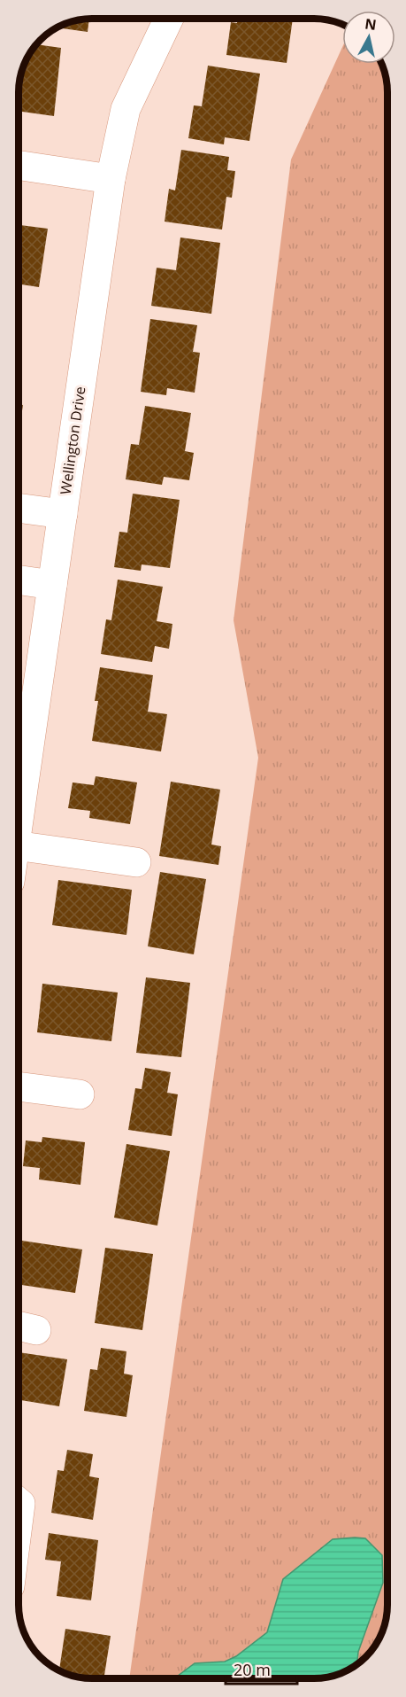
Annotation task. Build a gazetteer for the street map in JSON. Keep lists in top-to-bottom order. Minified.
{"streets":{"street":["Wellington Drive"]},"scale_bar":"20 m","north":"top"}
